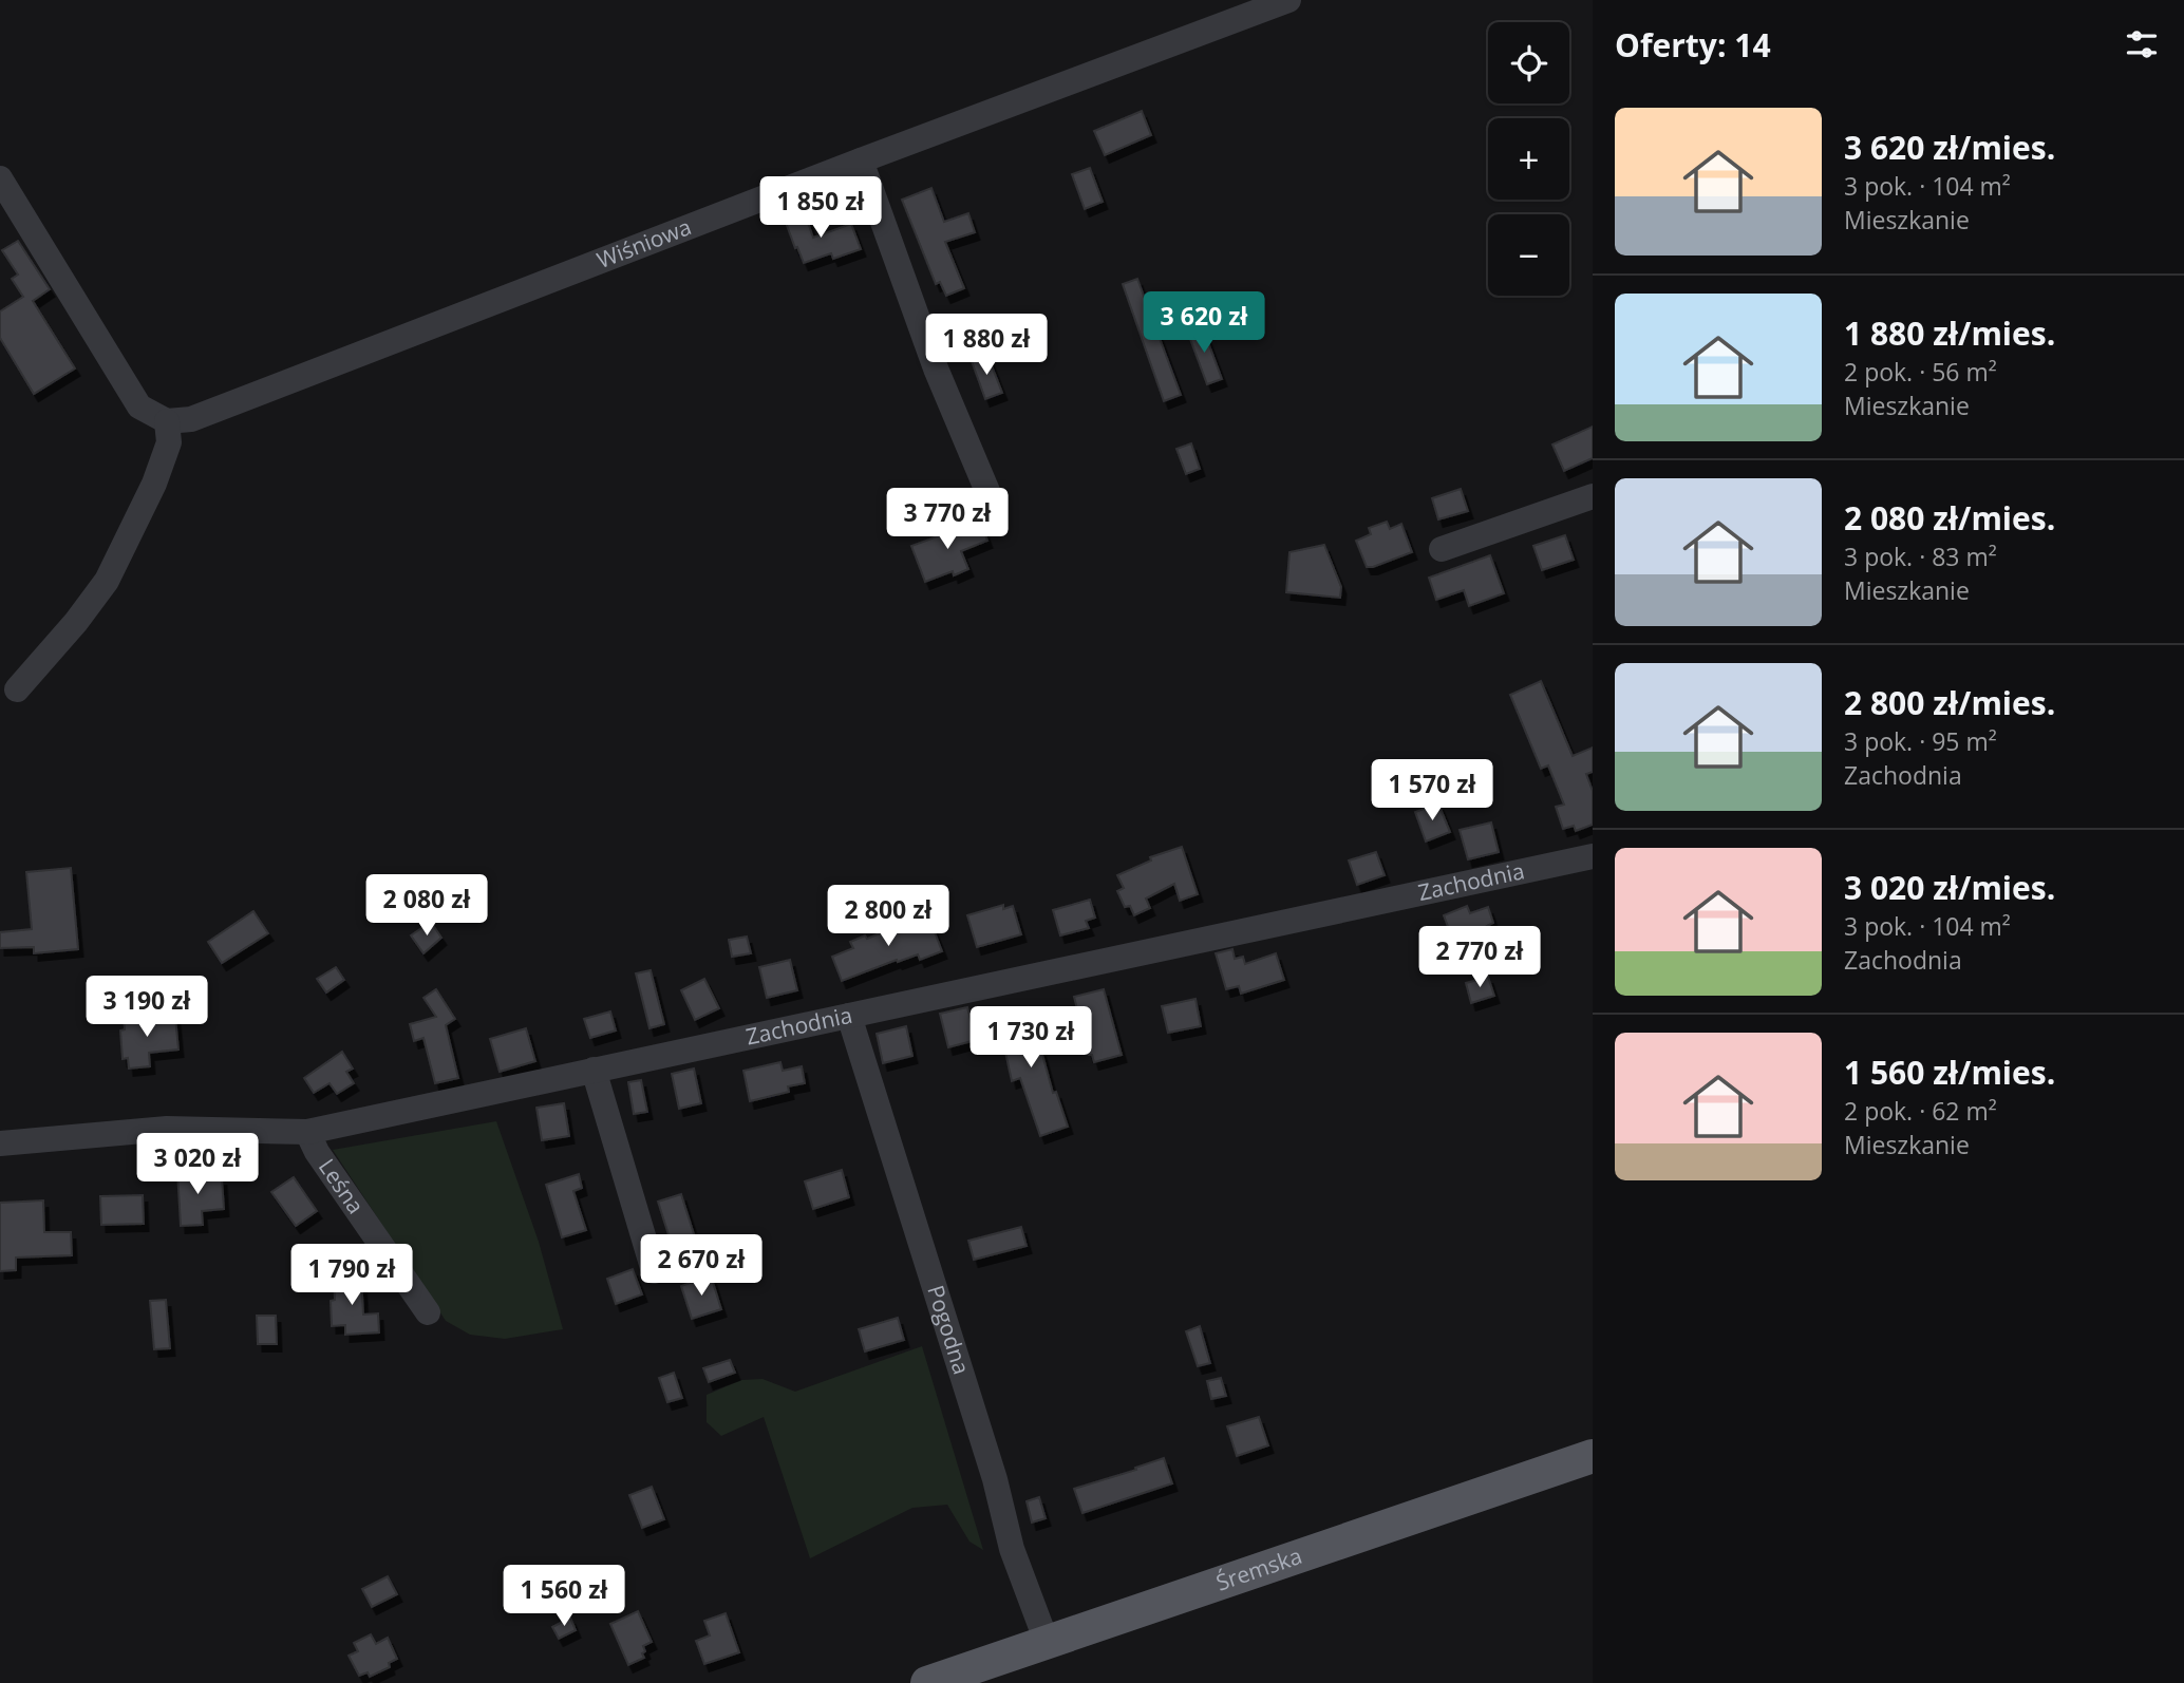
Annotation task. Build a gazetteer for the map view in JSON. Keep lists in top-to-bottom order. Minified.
{"streets":{"main road":["Śremska"],"street":["Wiśniowa","Zachodnia","Leśna","Pogodna"]},"crossings":[["Zachodnia","Leśna"],["Zachodnia","Pogodna"],["Pogodna","Śremska"]],"page":{"heading":"Oferty: 14","map_buttons":["+","−"],"list":[{"name":"3 620 zł/mies.","note":"3 pok. · 104 m² · Mieszkanie"},{"name":"1 880 zł/mies.","note":"2 pok. · 56 m² · Mieszkanie"},{"name":"2 080 zł/mies.","note":"3 pok. · 83 m² · Mieszkanie"},{"name":"2 800 zł/mies.","note":"3 pok. · 95 m² · Zachodnia"},{"name":"3 020 zł/mies.","note":"3 pok. · 104 m² · Zachodnia"},{"name":"1 560 zł/mies.","note":"2 pok. · 62 m² · Mieszkanie"}],"price":["1 850 zł","3 620 zł","1 880 zł","3 770 zł","1 570 zł","2 080 zł","2 800 zł","2 770 zł","3 190 zł","1 730 zł","3 020 zł","2 670 zł","1 790 zł","1 560 zł"]}}
